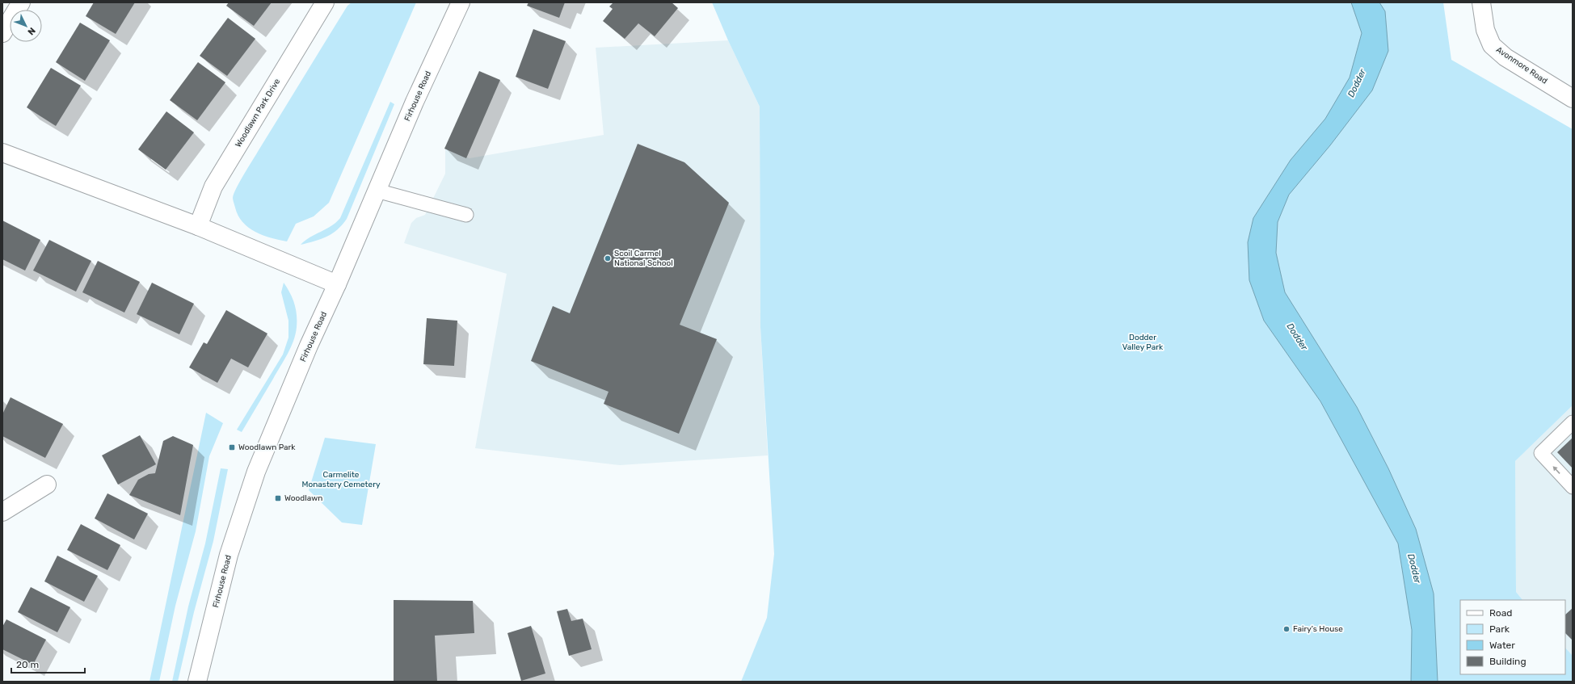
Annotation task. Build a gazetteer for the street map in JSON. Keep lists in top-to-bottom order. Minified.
{"streets":{"street":["Avonmore Road","Firhouse Road","Woodlawn Park Drive"]},"water":["Dodder"],"parks":["Dodder Valley Park","Carmelite Monastery Cemetery"],"places":{"other":["Scoil Carmel National School","Fairy's House"],"transit":["Woodlawn Park","Woodlawn"]},"legend":["Road","Park","Water","Building"],"scale_bar":"20 m","north":"bottom right"}
